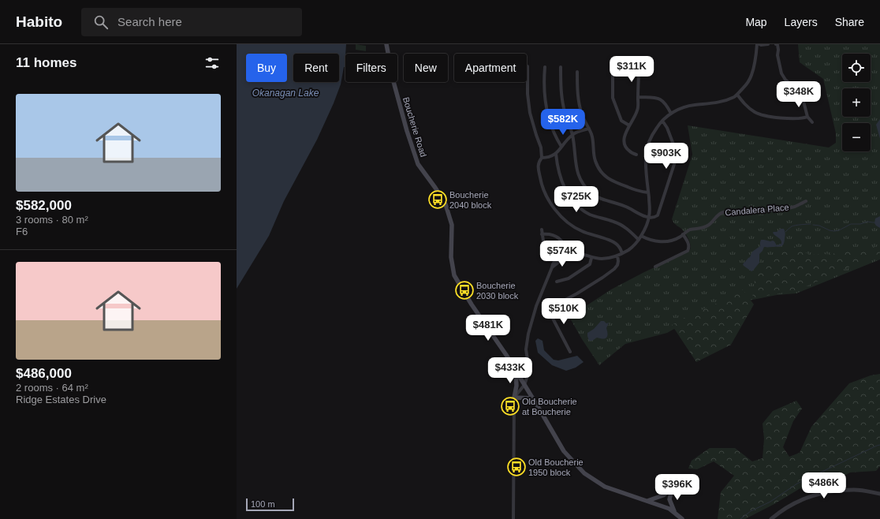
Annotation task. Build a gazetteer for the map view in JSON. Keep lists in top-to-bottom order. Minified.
{"streets":{"main road":["Boucherie Road"],"street":["Candalera Place"]},"water":["Okanagan Lake"],"places":{"bus stop":["Boucherie 2040 block","Boucherie 2030 block","Old Boucherie at Boucherie","Old Boucherie 1950 block"]},"scale_bar":"100 m","page":{"header":"Habito","search":"Search here","nav":["Map","Layers","Share"],"heading":"11 homes","map_buttons":["+","−"],"chip":["Buy","Rent","Filters","New","Apartment"],"price":["$311K","$348K","$582K","$903K","$725K","$574K","$510K","$481K","$433K","$486K","$396K"],"list":[{"name":"$582,000","note":"3 rooms · 80 m² · F6"},{"name":"$486,000","note":"2 rooms · 64 m² · Ridge Estates Drive"}],"scale":"100 m"}}
